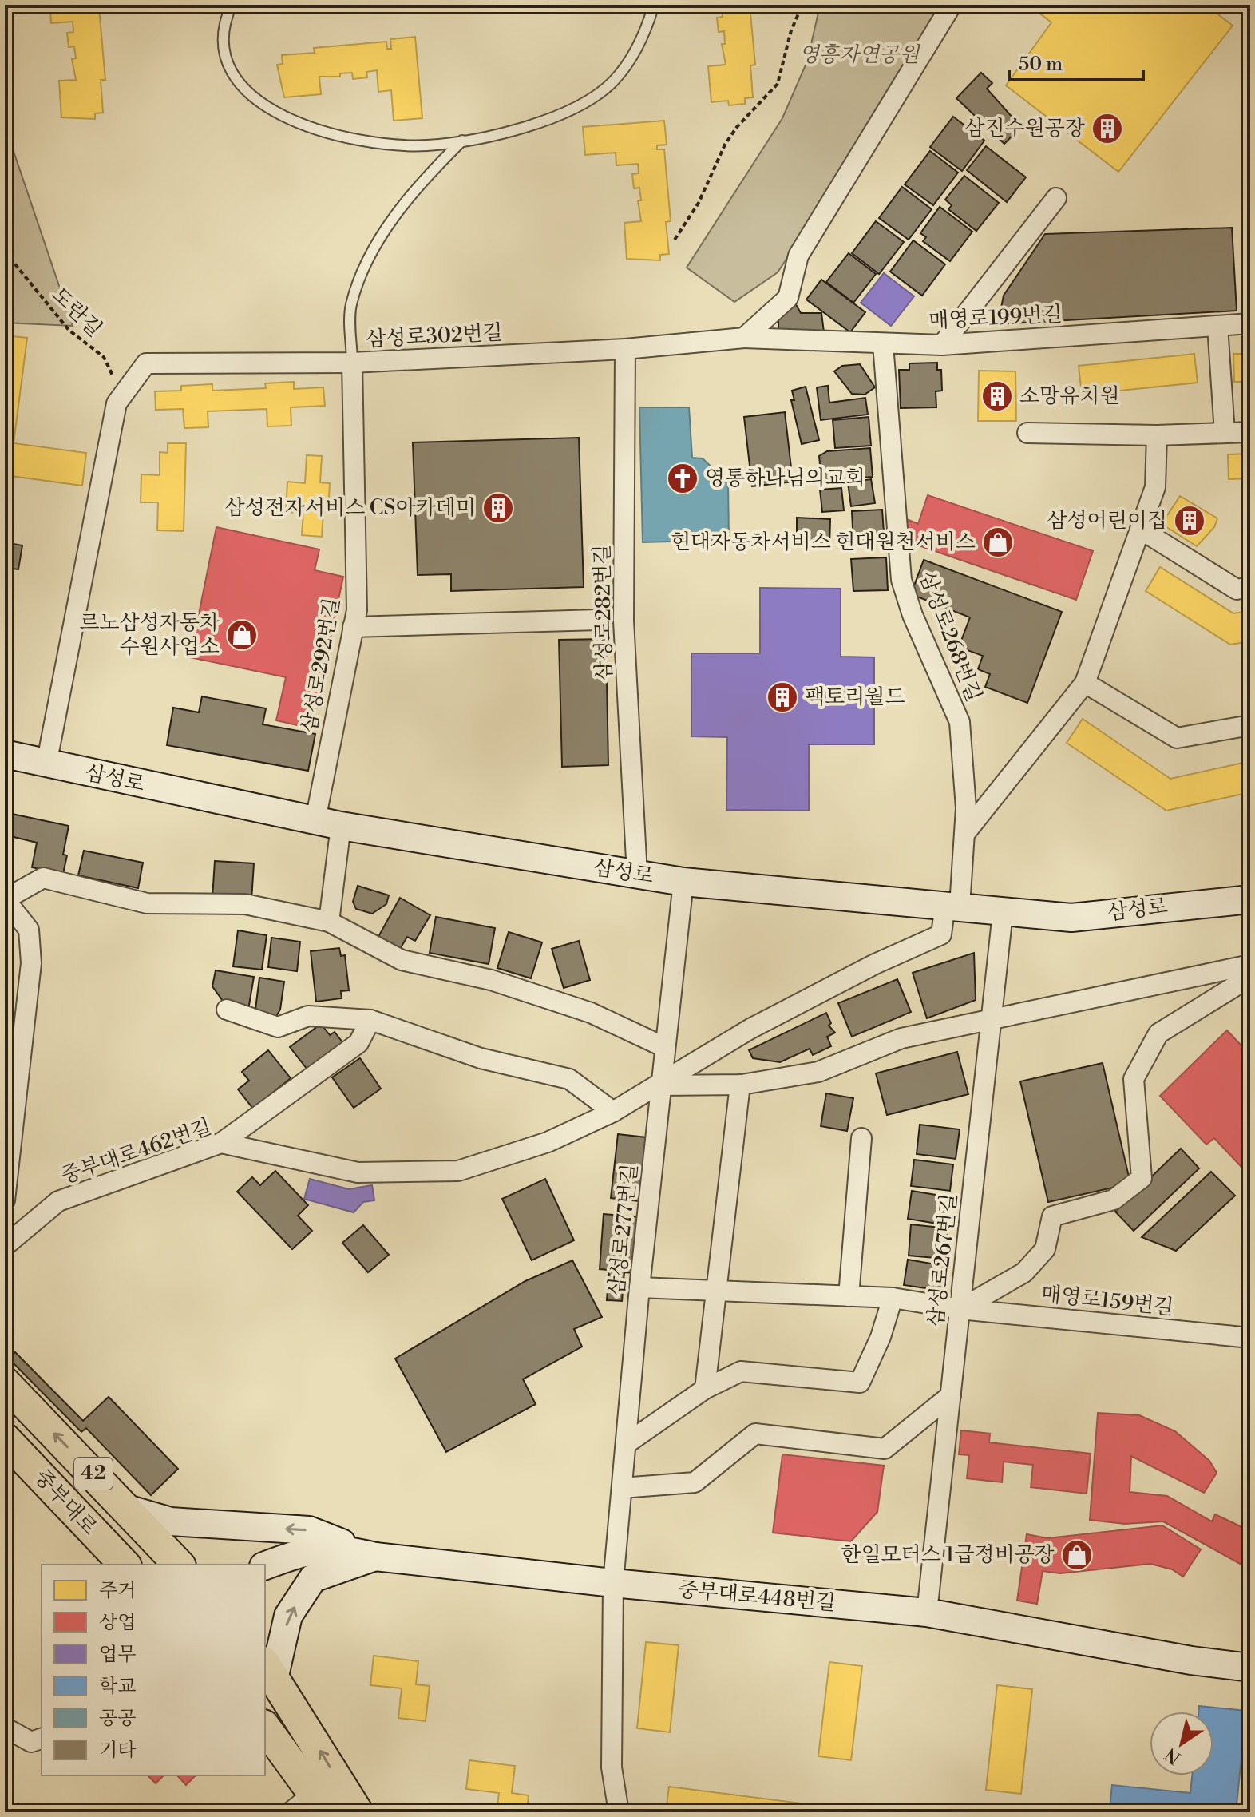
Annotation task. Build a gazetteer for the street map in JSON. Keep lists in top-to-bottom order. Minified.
{"streets":{"main road":["42","중부대로"],"street":["매영로199번길","삼성로302번길","삼성로282번길","삼성로268번길","삼성로292번길","삼성로","중부대로462번길","삼성로277번길","삼성로267번길","매영로159번길","중부대로448번길"],"path":["도란길"]},"crossings":[["도란길","삼성로302번길"],["매영로199번길","삼성로302번길"],["매영로199번길","삼성로268번길"],["삼성로302번길","삼성로282번길"],["삼성로302번길","삼성로292번길"],["삼성로302번길","삼성로"],["삼성로282번길","삼성로"],["삼성로268번길","삼성로"],["삼성로268번길","중부대로462번길"],["삼성로268번길","삼성로277번길"],["삼성로292번길","삼성로"],["삼성로","삼성로277번길"],["삼성로","삼성로267번길"],["중부대로462번길","삼성로277번길"],["삼성로277번길","매영로159번길"],["삼성로277번길","중부대로448번길"],["삼성로267번길","매영로159번길"],["삼성로267번길","중부대로448번길"]],"parks":["영흥자연공원"],"places":{"building":["삼진수원공장","소망유치원","삼성전자서비스 CS아카데미","삼성어린이집","팩토리월드"],"church":["영통하나님의교회"],"shop":["현대자동차서비스 현대원천서비스","르노삼성자동차 수원사업소","한일모터스 1급정비공장"]},"legend":["주거","상업","업무","학교","공공","기타"],"scale_bar":"50 m","north":"bottom left"}
